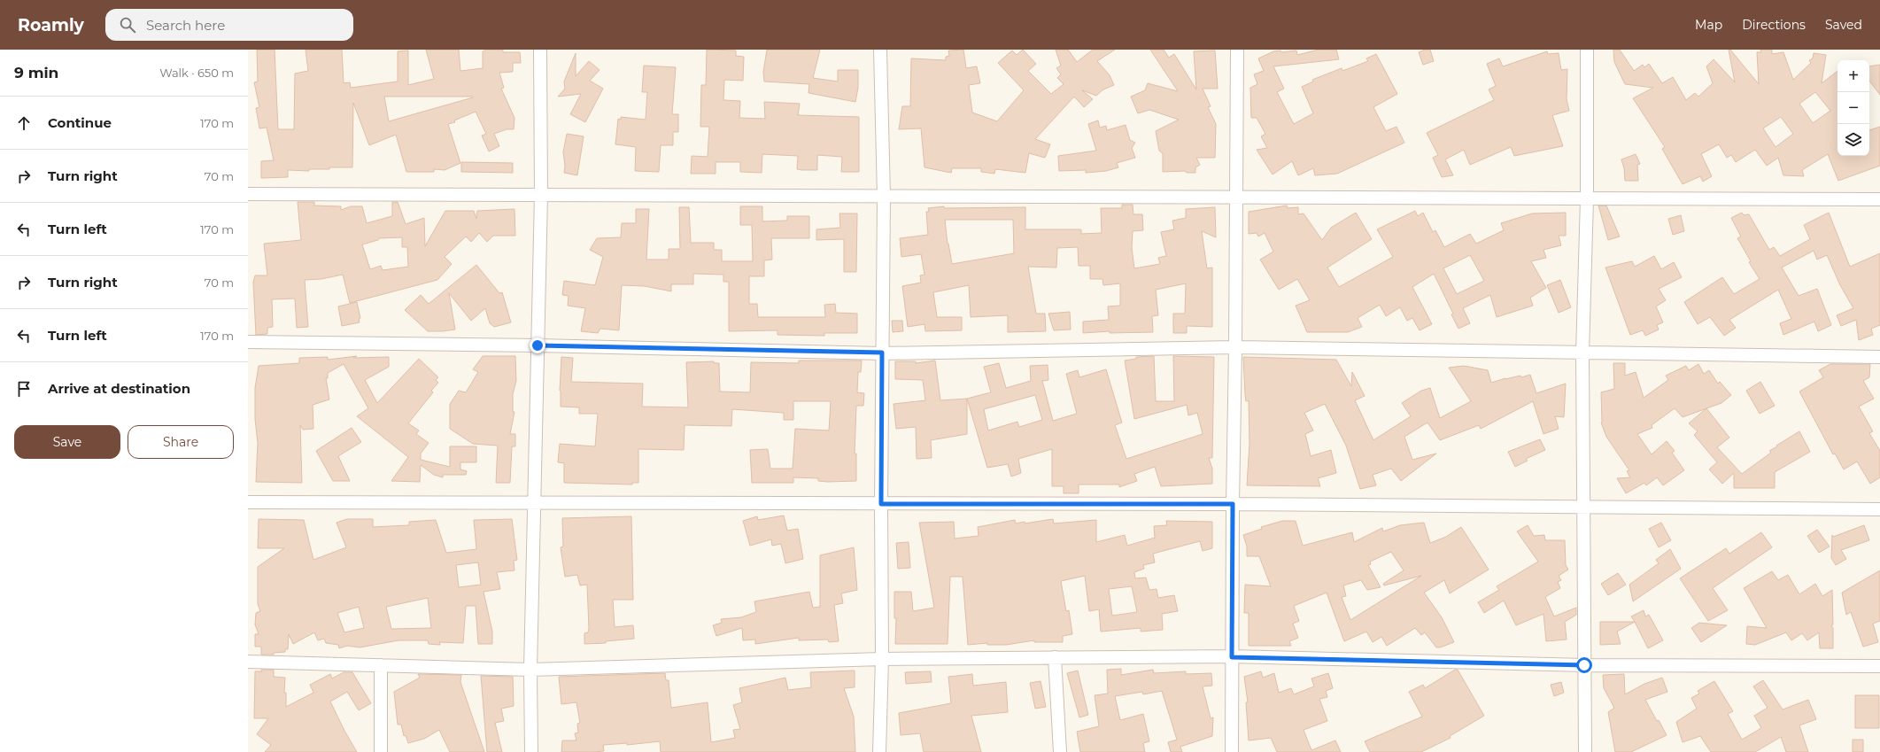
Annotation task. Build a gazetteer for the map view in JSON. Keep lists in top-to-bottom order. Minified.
{"page":{"header":"Roamly","search":"Search here","nav":["Map","Directions","Saved"],"heading":["9 min","Walk · 650 m"],"map_buttons":["+","−"],"list":[["Continue","170 m"],["Turn right","70 m"],["Turn left","170 m"],["Turn right","70 m"],["Turn left","170 m"],"Arrive at destination"],"buttons":["Save","Share"]}}
